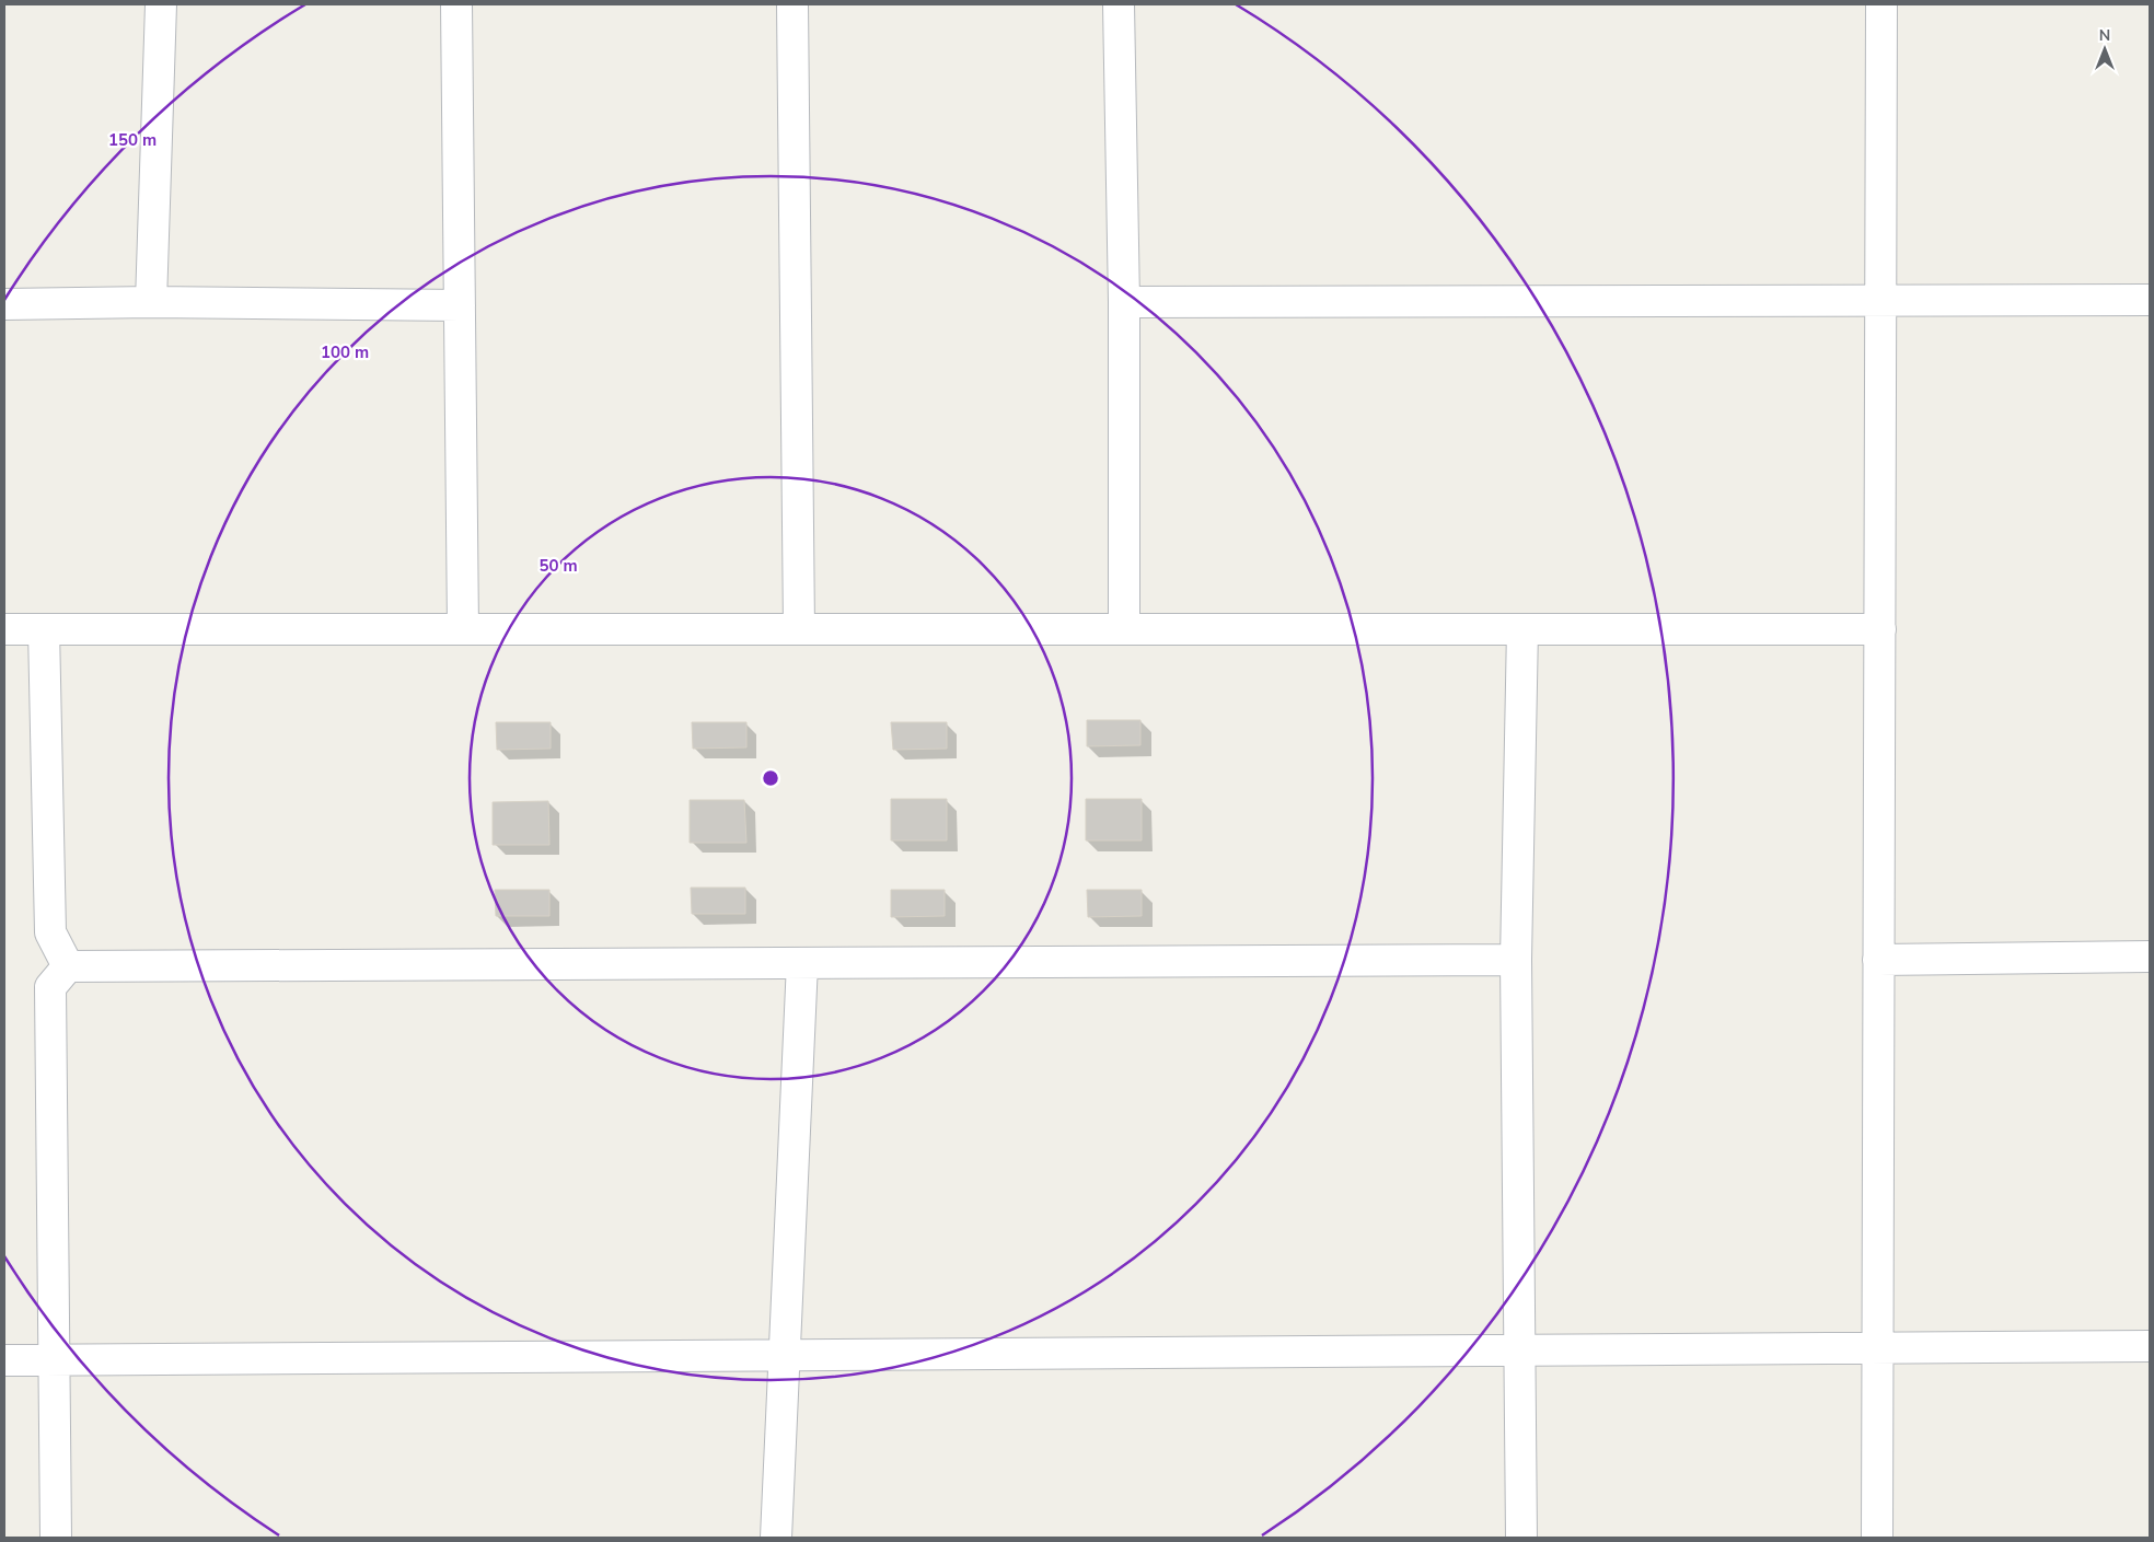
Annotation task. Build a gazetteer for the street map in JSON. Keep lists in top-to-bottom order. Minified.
{"north":"top","rings":["150 m","100 m","50 m"]}
